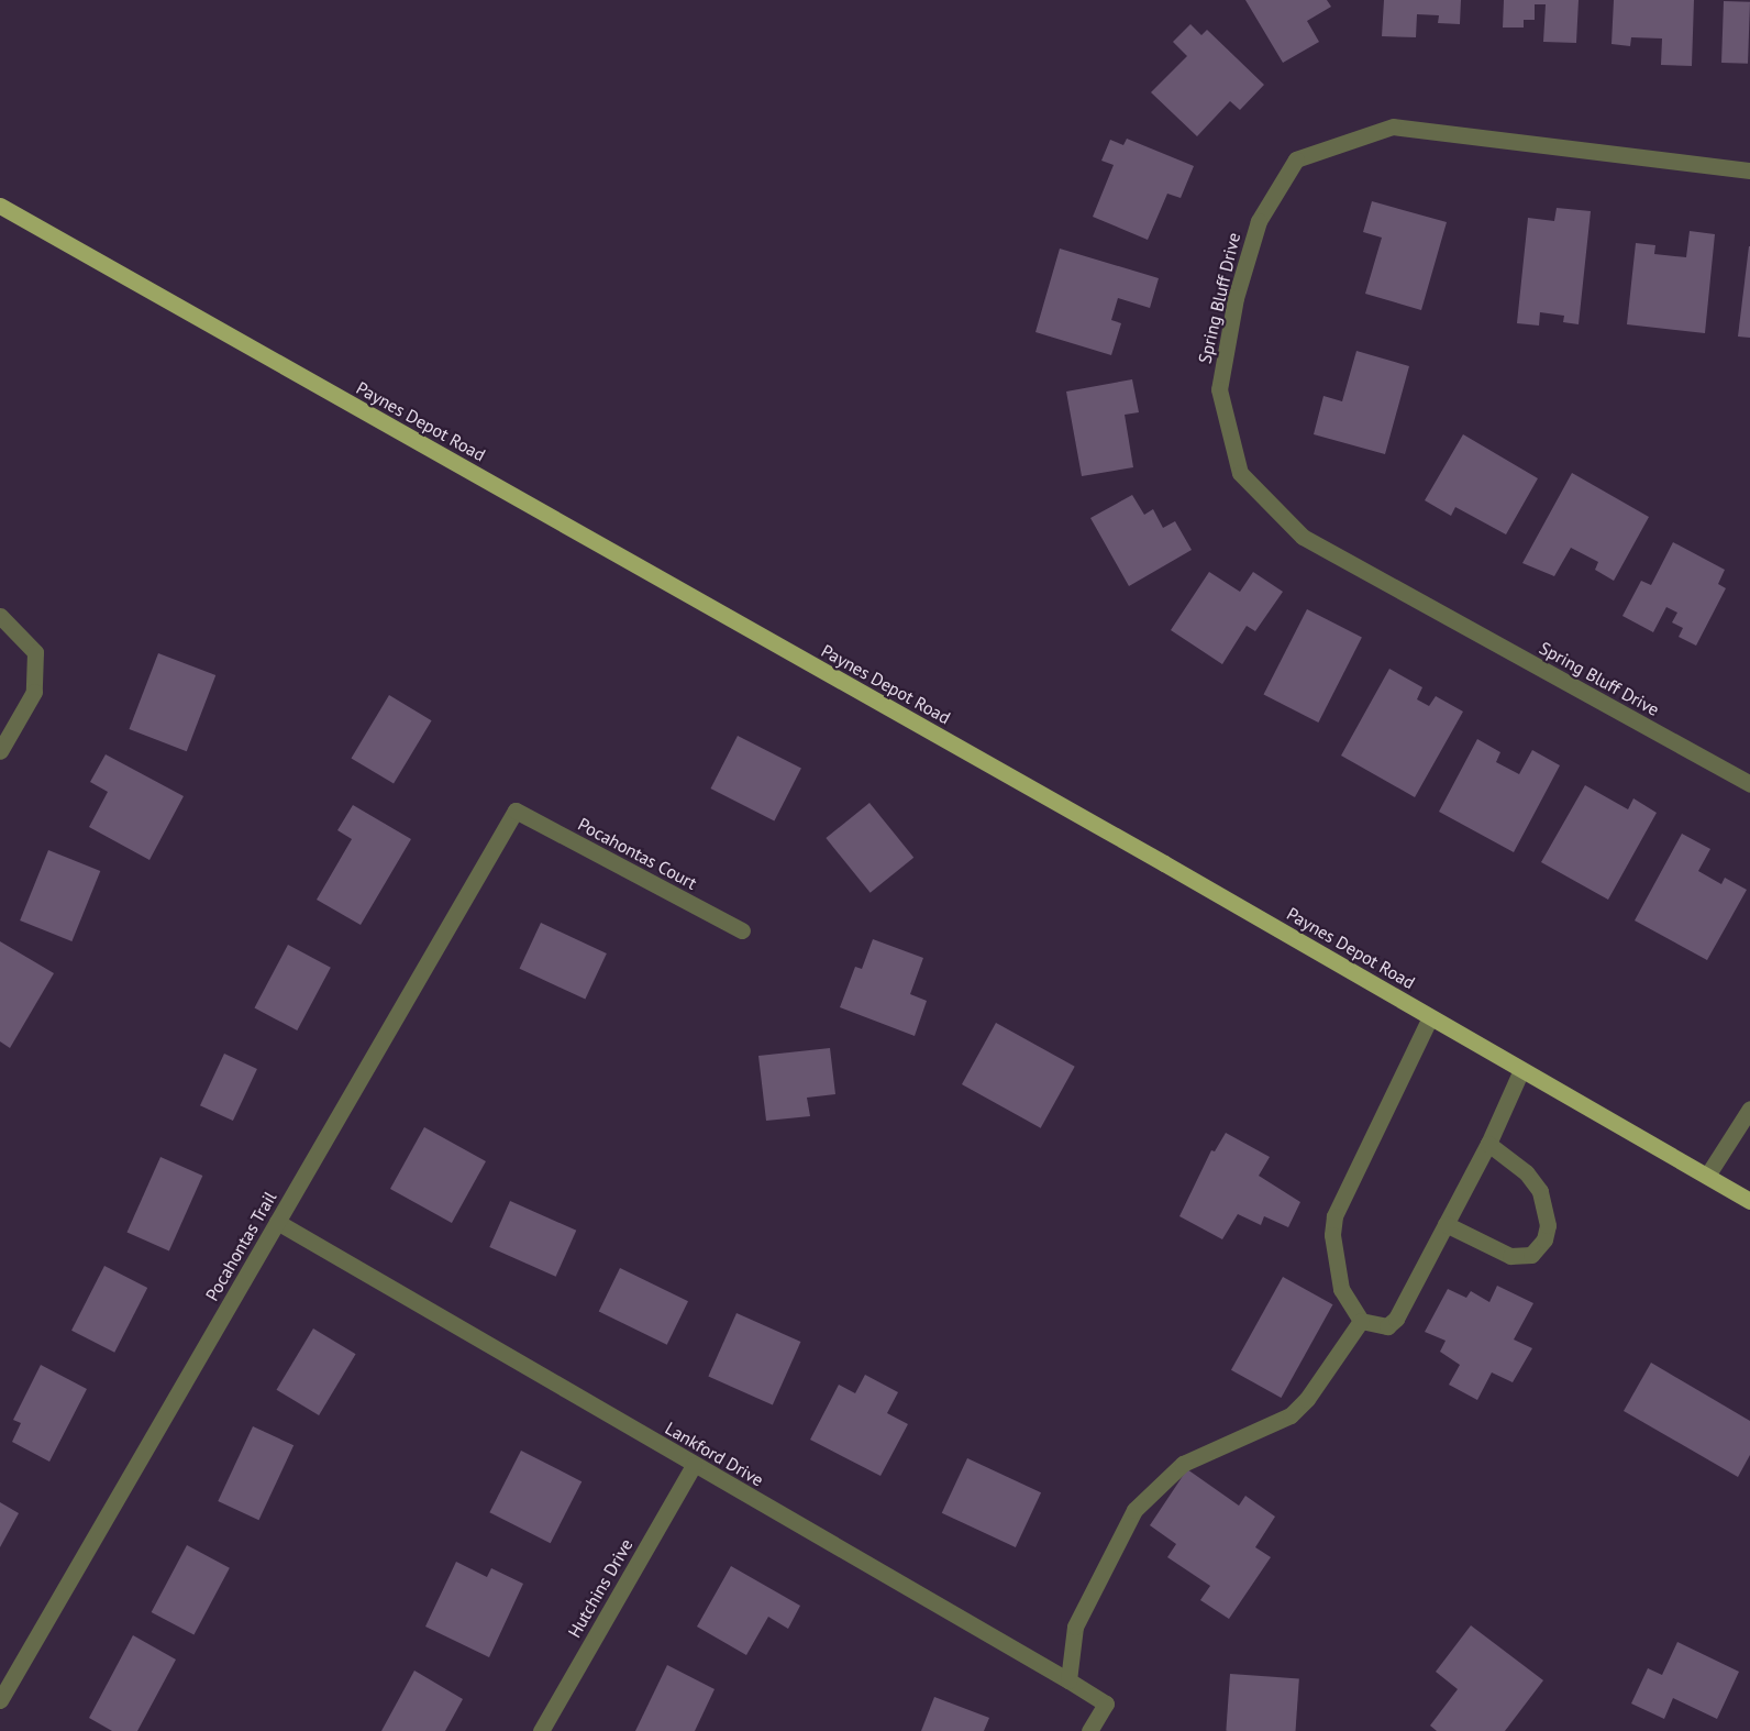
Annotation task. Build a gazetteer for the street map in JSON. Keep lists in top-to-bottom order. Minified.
{"streets":{"main road":["Paynes Depot Road"],"street":["Spring Bluff Drive","Pocahontas Court","Pocahontas Trail","Lankford Drive","Hutchins Drive"]},"crossings":[["Pocahontas Court","Pocahontas Trail"],["Pocahontas Trail","Lankford Drive"],["Lankford Drive","Hutchins Drive"]]}
